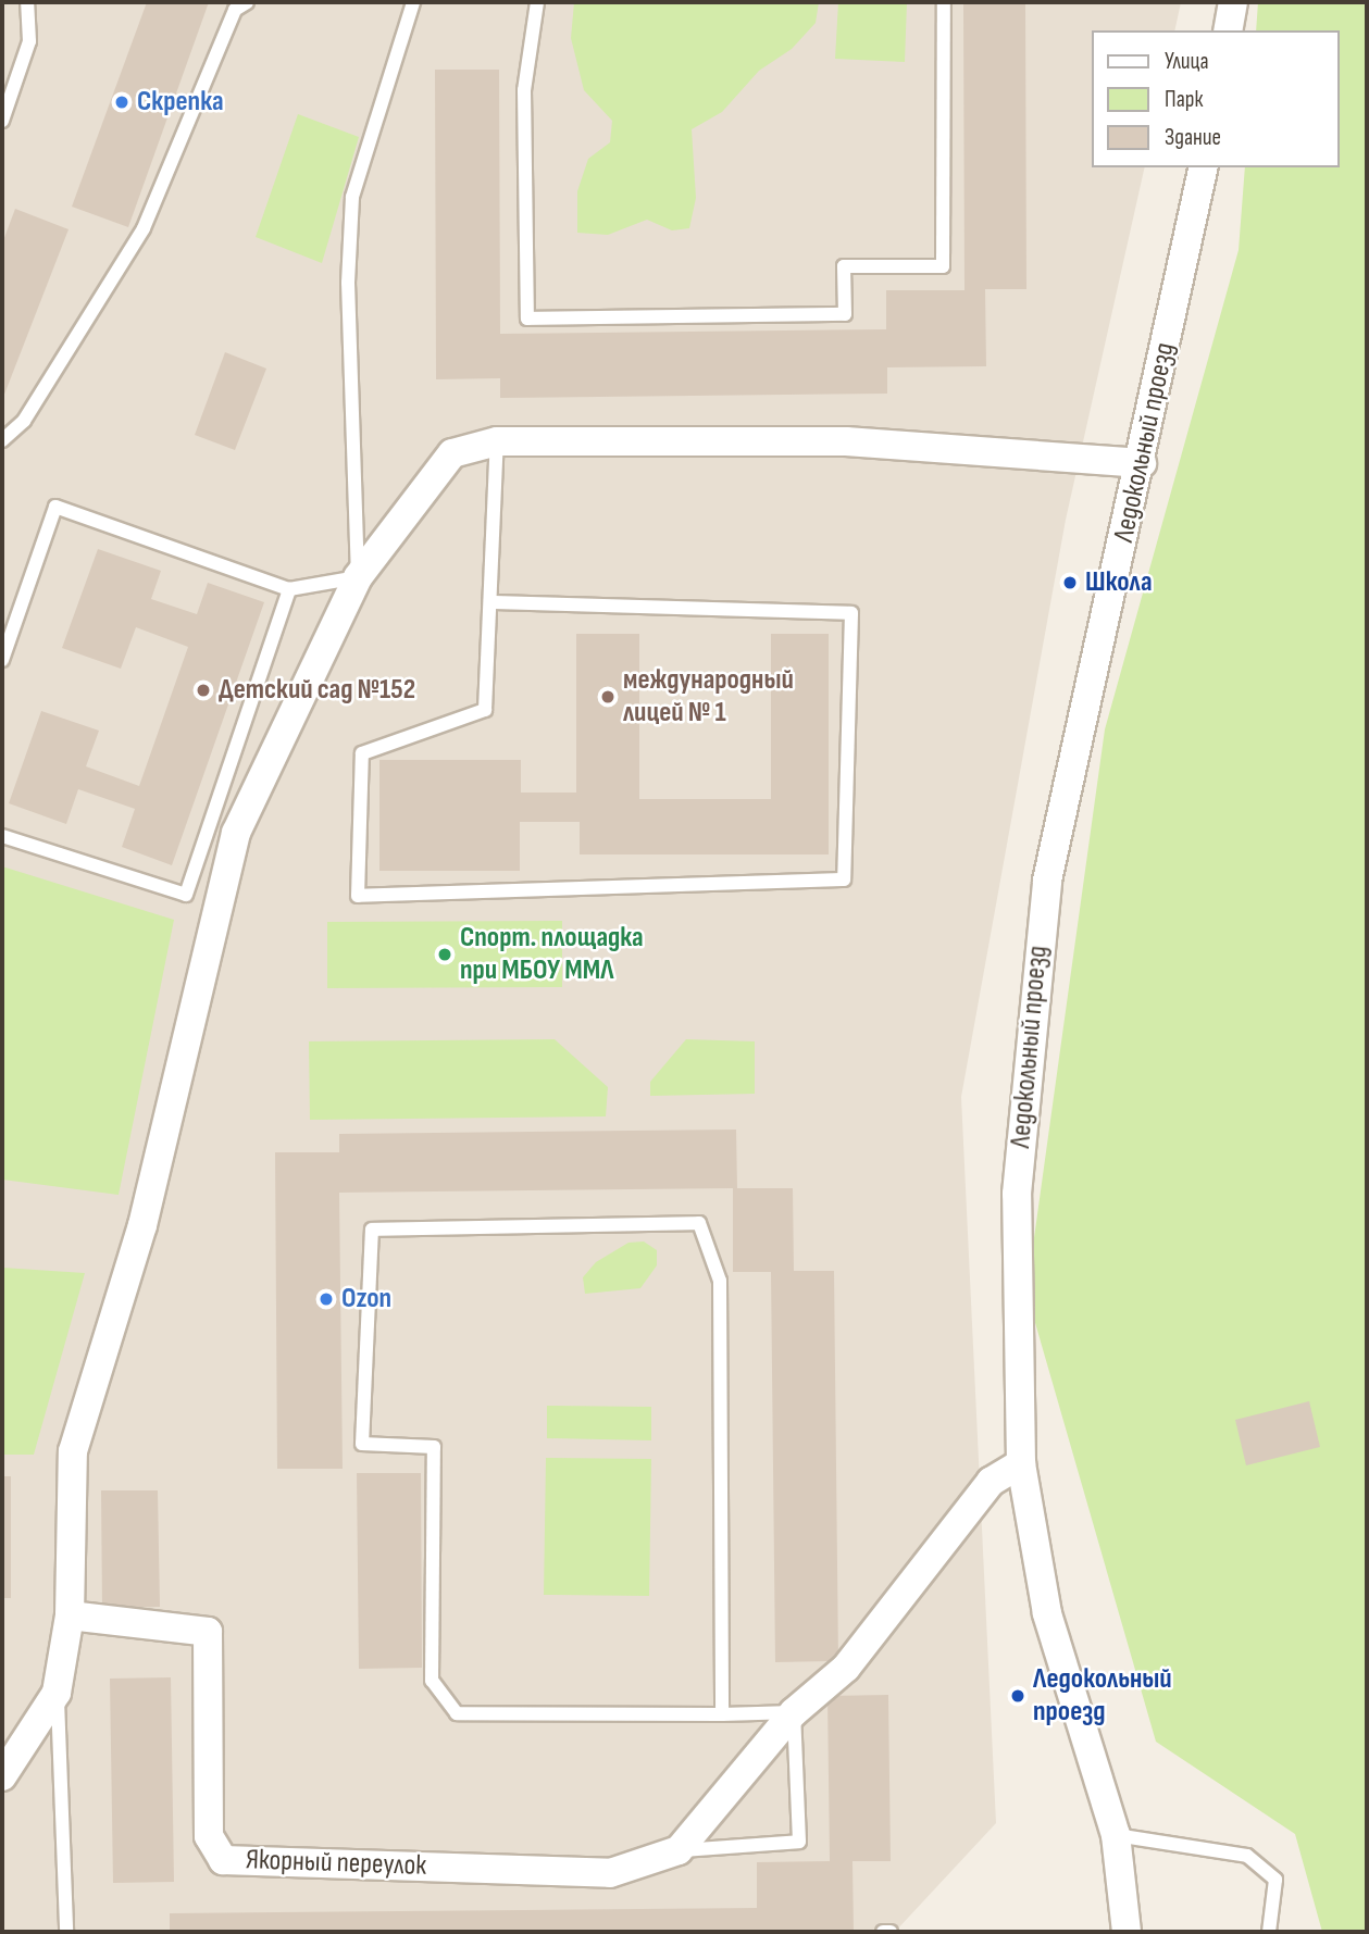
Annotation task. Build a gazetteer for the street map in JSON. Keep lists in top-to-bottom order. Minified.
{"streets":{"street":["Ледокольный проезд","Якорный переулок"]},"places":["Скрепка","Школа","Детский сад №152","международный лицей № 1","Спорт. площадка при МБОУ ММЛ","Ozon","Ледокольный проезд"],"legend":["Улица","Парк","Здание"]}
